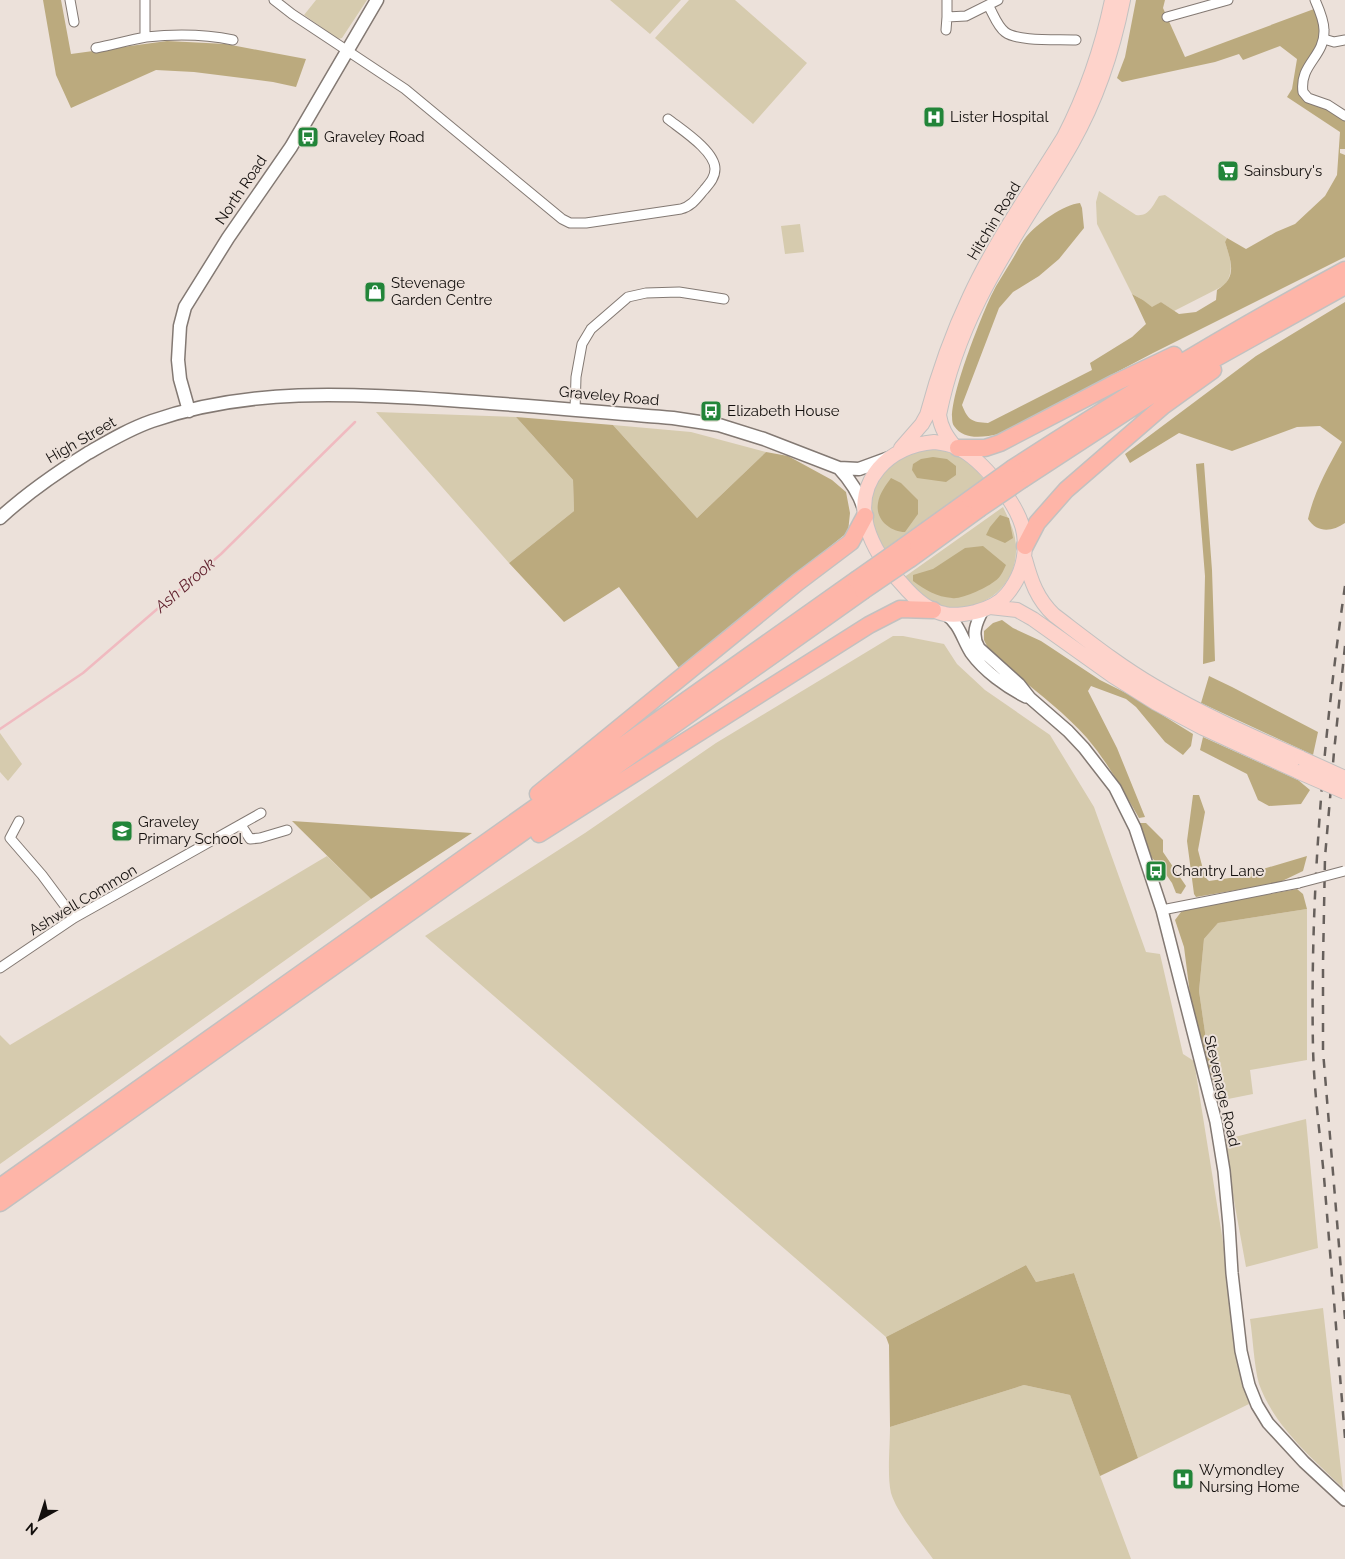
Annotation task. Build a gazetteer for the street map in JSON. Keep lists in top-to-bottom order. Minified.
{"streets":{"main road":["North Road","Hitchin Road","Graveley Road","High Street"],"street":["Ashwell Common","Stevenage Road"]},"crossings":[["North Road","Graveley Road"],["North Road","High Street"],["Hitchin Road","Graveley Road"],["Hitchin Road","Stevenage Road"],["Graveley Road","High Street"],["Graveley Road","Stevenage Road"]],"water":["Ash Brook"],"places":{"hospital":["Lister Hospital","Wymondley Nursing Home"],"bus stop":["Graveley Road","Elizabeth House","Chantry Lane"],"supermarket":["Sainsbury's"],"shop":["Stevenage Garden Centre"],"school or university":["Graveley Primary School"]},"north":"bottom left"}
